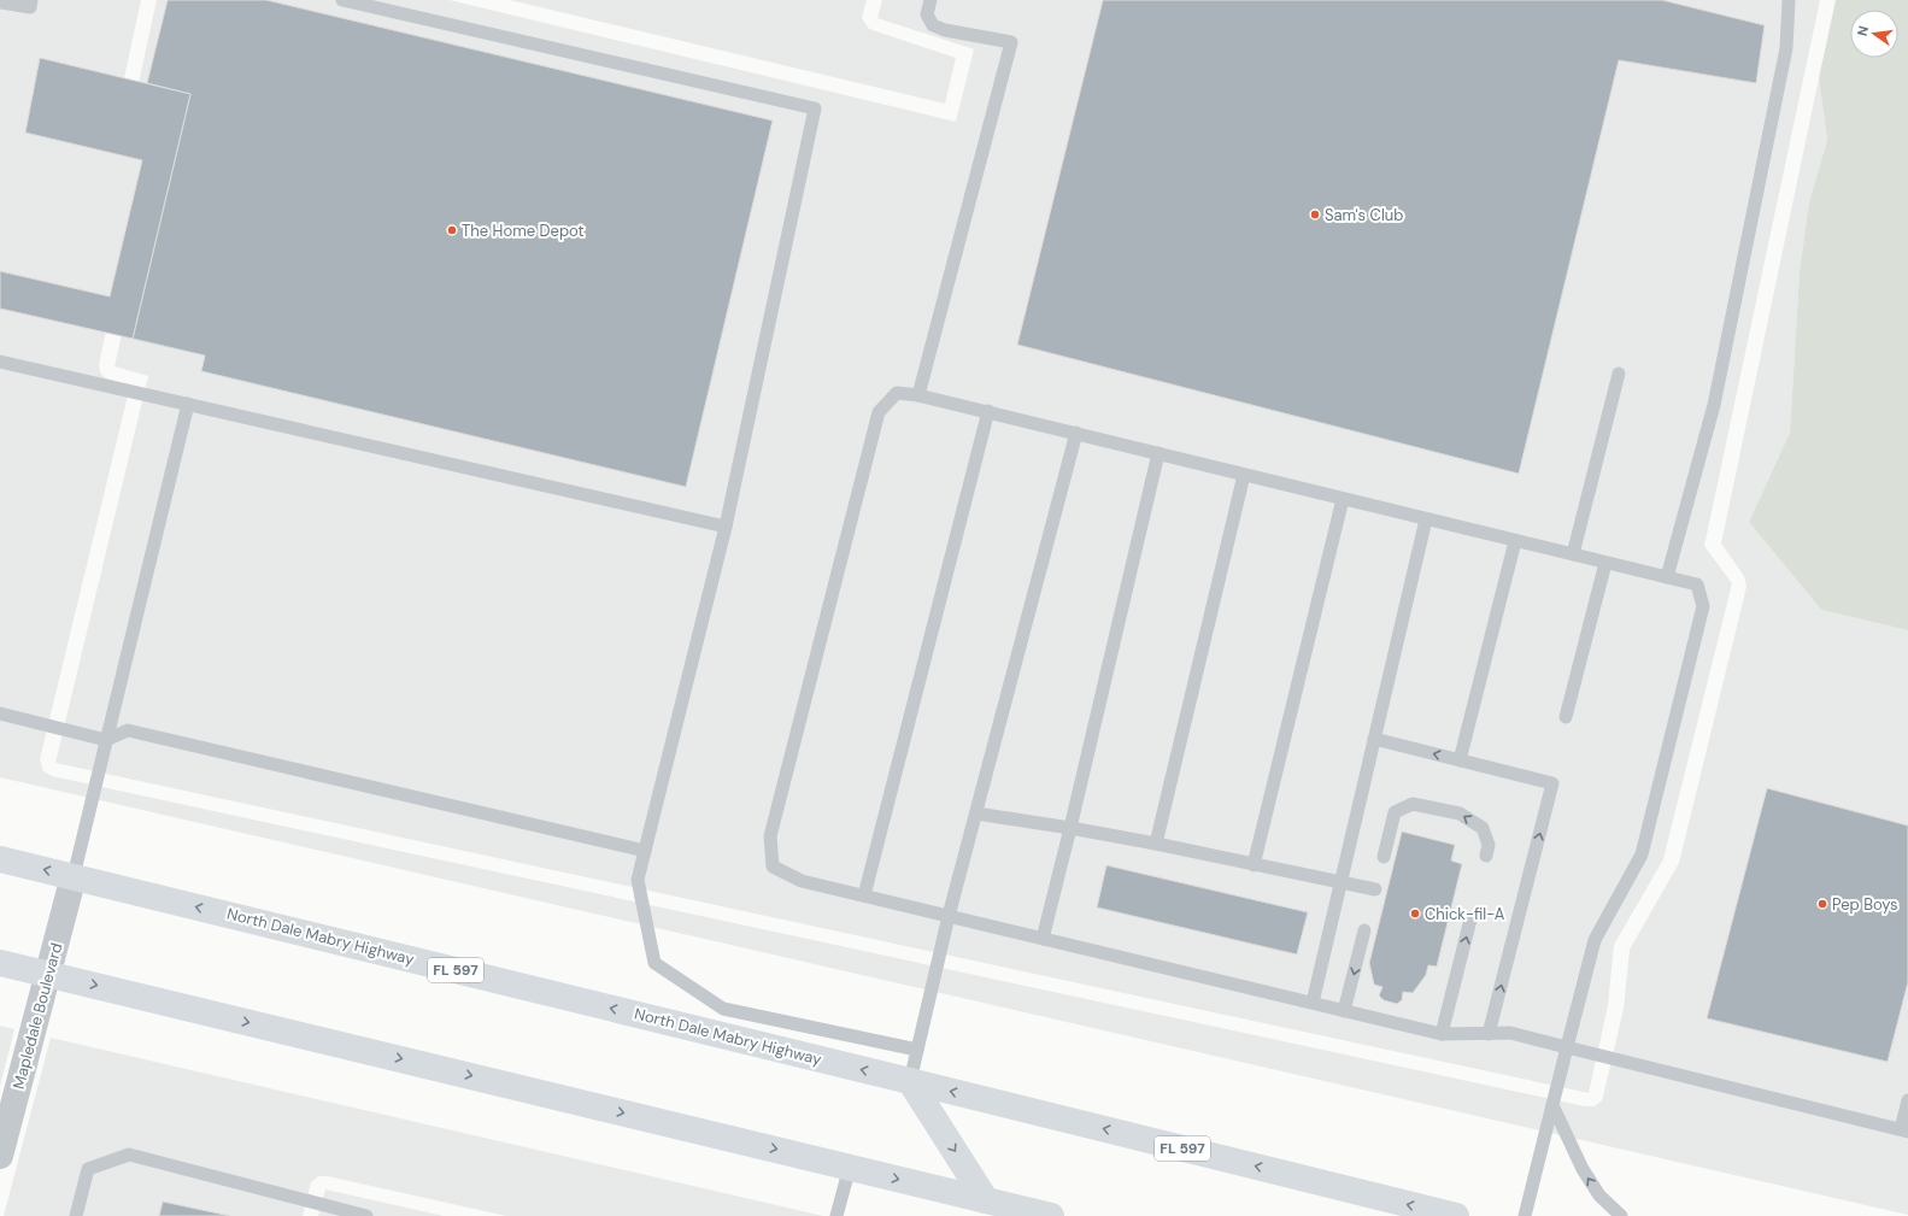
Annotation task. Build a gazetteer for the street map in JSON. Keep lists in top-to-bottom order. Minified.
{"streets":{"main road":["North Dale Mabry Highway","FL 597"],"street":["Mapledale Boulevard"]},"crossings":[["North Dale Mabry Highway","Mapledale Boulevard"]],"places":["Sam's Club","The Home Depot","Pep Boys","Chick-fil-A"],"north":"left"}
